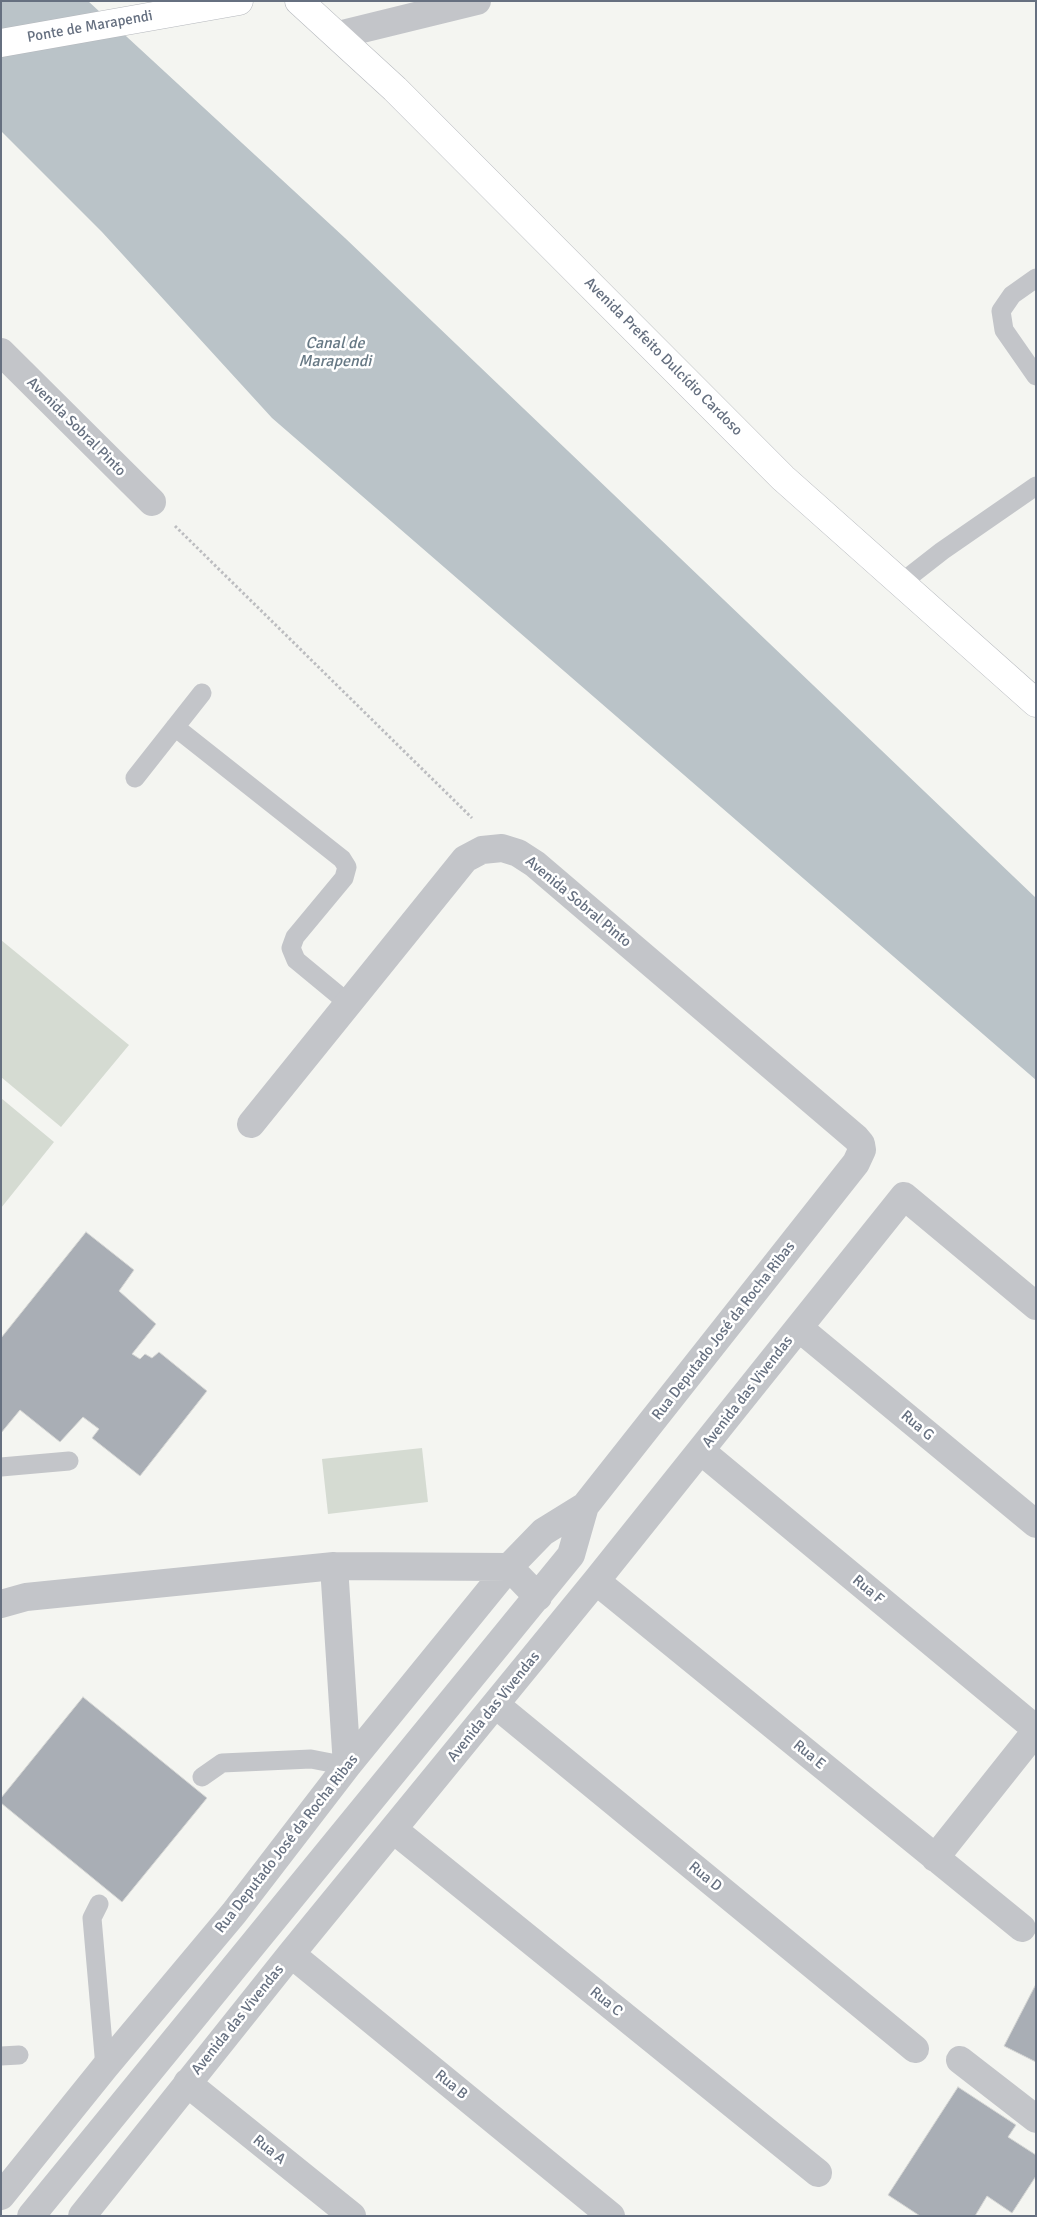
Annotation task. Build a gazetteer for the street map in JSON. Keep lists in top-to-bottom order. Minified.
{"streets":{"street":["Ponte de Marapendi","Avenida Prefeito Dulcídio Cardoso","Avenida Sobral Pinto","Rua Deputado José da Rocha Ribas","Avenida das Vivendas","Rua G","Rua F","Rua E","Rua D","Rua C","Rua B","Rua A"]},"crossings":[["Avenida Sobral Pinto","Rua Deputado José da Rocha Ribas"],["Avenida das Vivendas","Rua G"],["Avenida das Vivendas","Rua F"],["Avenida das Vivendas","Rua E"],["Avenida das Vivendas","Rua D"],["Avenida das Vivendas","Rua C"],["Avenida das Vivendas","Rua B"],["Avenida das Vivendas","Rua A"]],"water":["Canal de Marapendi"]}
